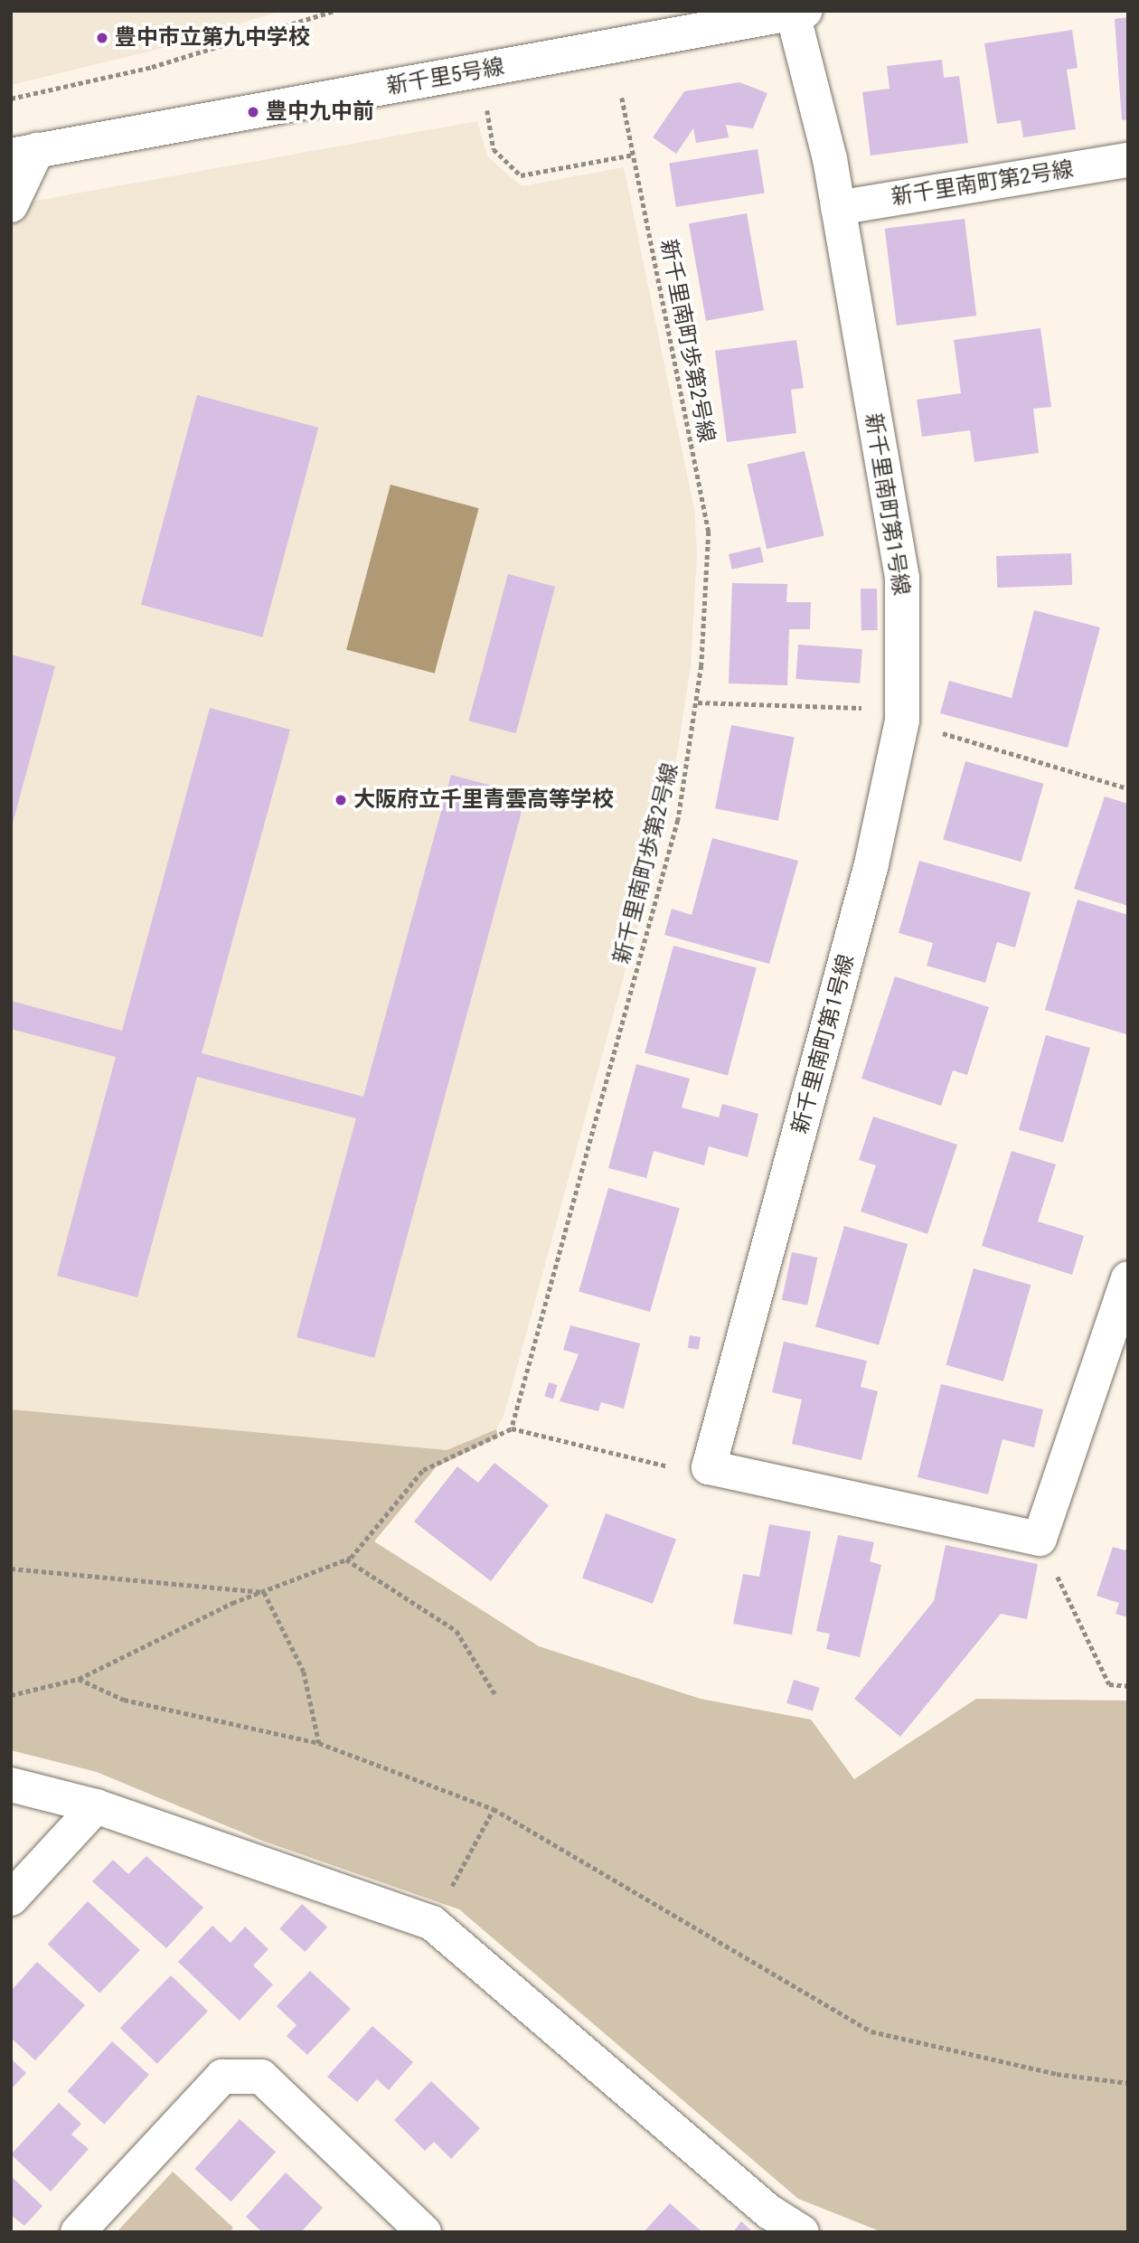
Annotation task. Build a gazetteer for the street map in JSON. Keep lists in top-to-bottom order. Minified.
{"streets":{"street":["新千里5号線","新千里南町第2号線","新千里南町第1号線"],"path":["新千里南町歩第2号線"]},"crossings":[["新千里5号線","新千里南町第1号線"],["新千里南町第2号線","新千里南町第1号線"]],"places":["豊中市立第九中学校","豊中九中前","大阪府立千里青雲高等学校"]}
